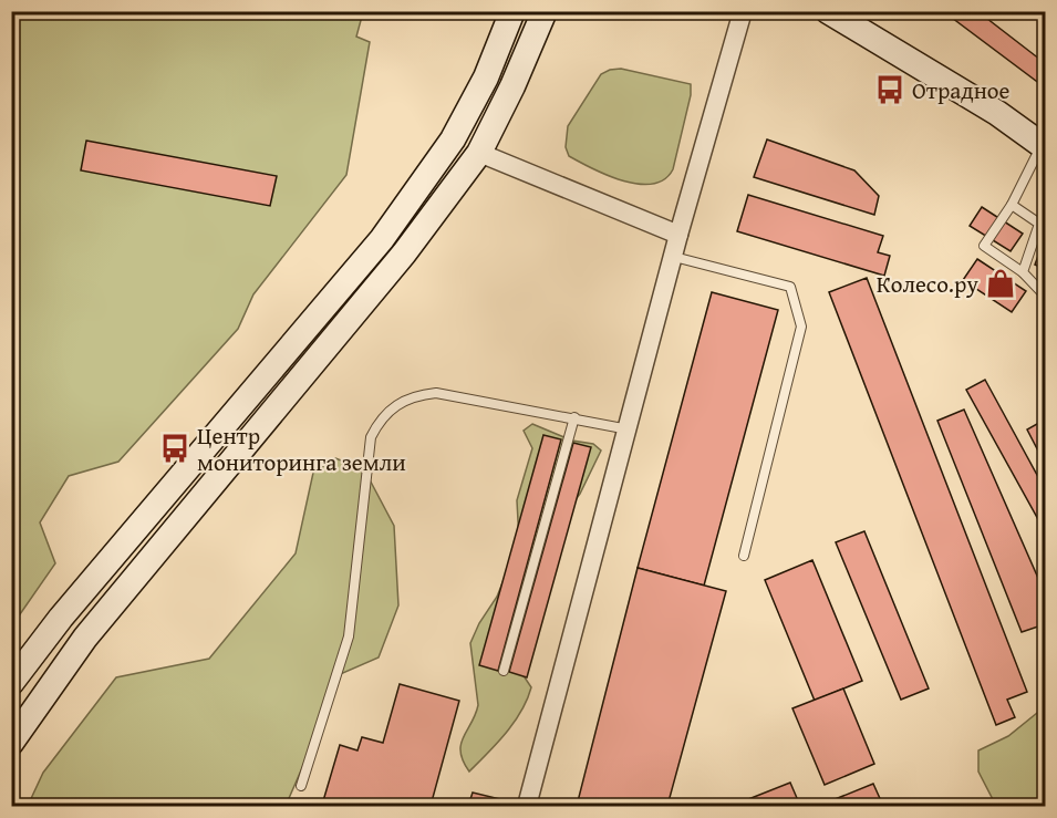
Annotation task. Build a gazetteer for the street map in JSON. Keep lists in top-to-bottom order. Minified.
{"places":{"bus stop":["Отрадное","Центр мониторинга земли"],"shop":["Колесо.ру"]}}
